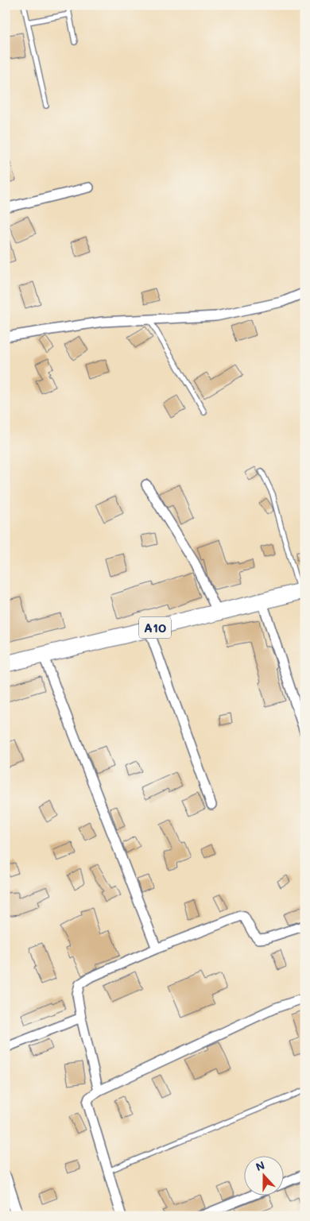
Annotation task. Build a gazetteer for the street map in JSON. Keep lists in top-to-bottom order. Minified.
{"streets":{"highway":["A10"]},"north":"top"}
